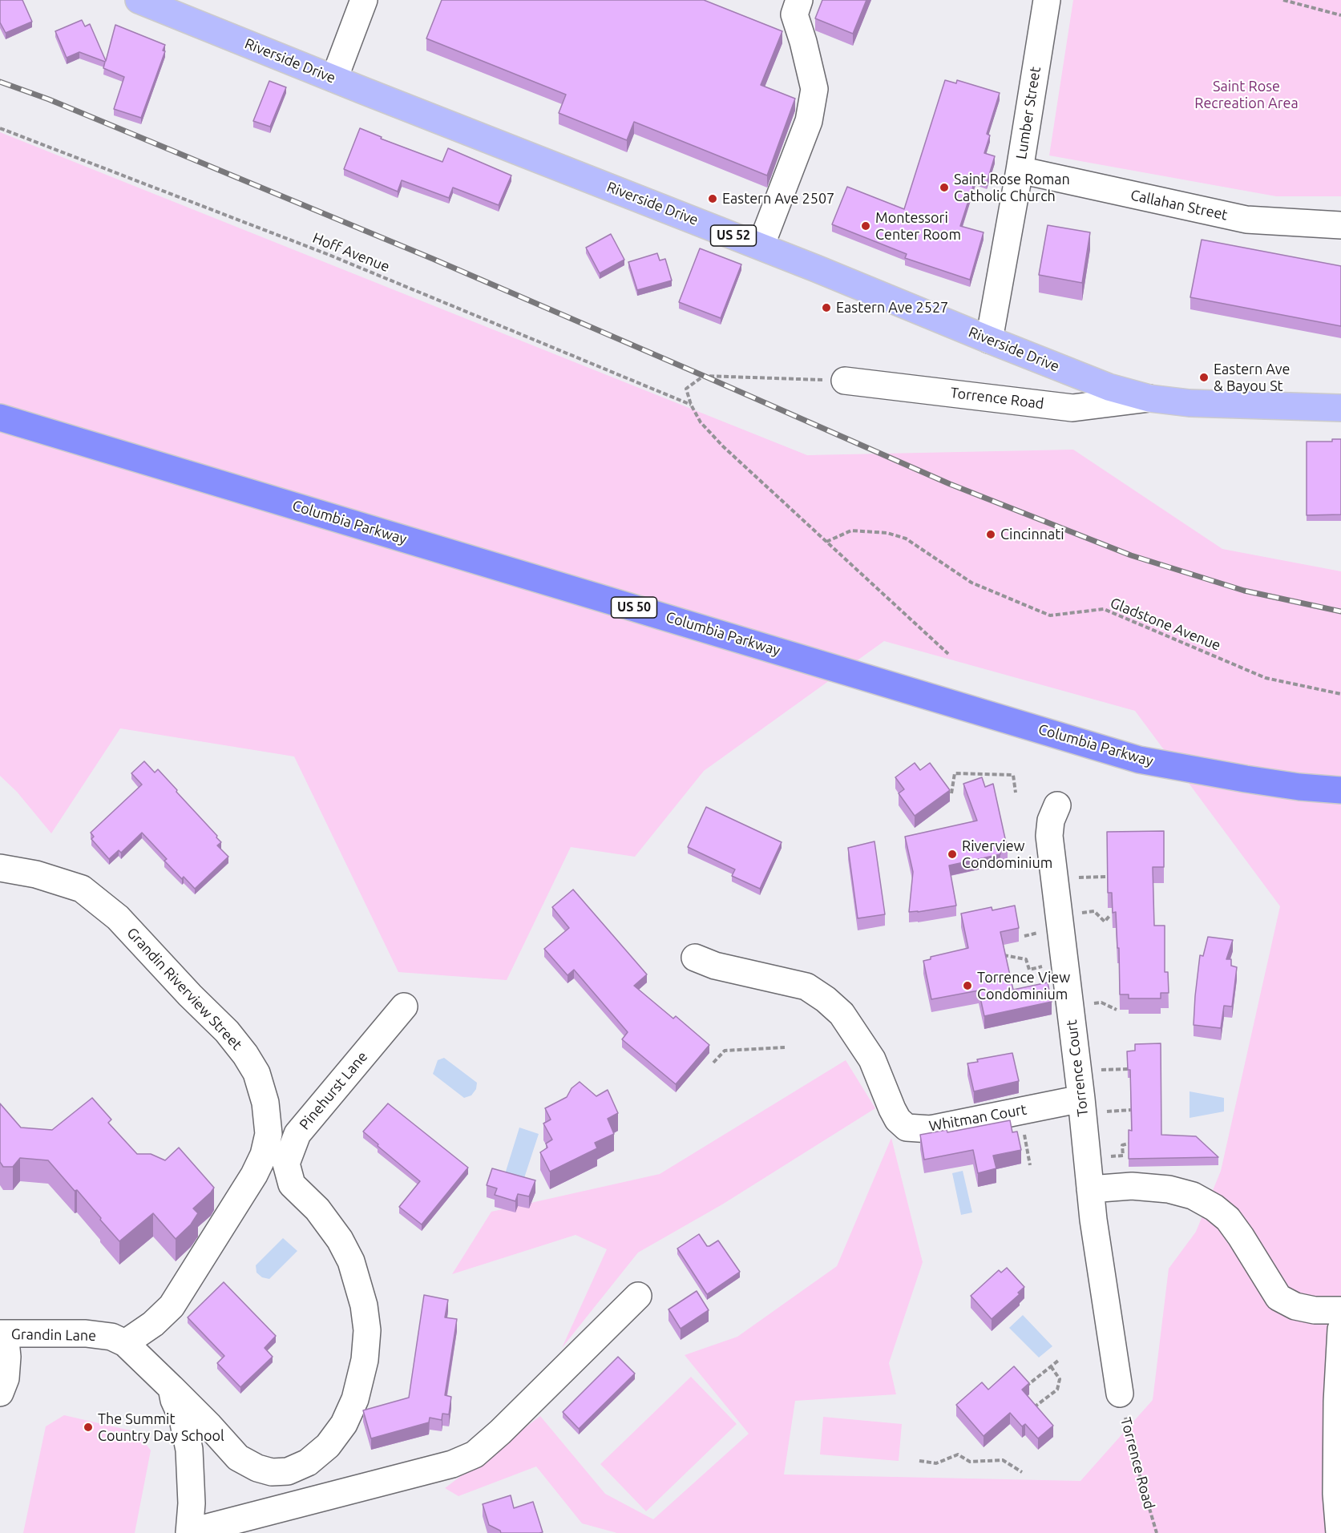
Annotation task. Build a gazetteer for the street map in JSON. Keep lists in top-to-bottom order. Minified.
{"streets":{"highway":["Columbia Parkway","US 50"],"main road":["Riverside Drive","US 52"],"street":["Lumber Street","Callahan Street","Torrence Road","Grandin Riverview Street","Torrence Court","Pinehurst Lane","Whitman Court","Grandin Lane"],"path":["Hoff Avenue","Gladstone Avenue"]},"crossings":[["Riverside Drive","Lumber Street"],["Riverside Drive","Torrence Road"],["Lumber Street","Callahan Street"],["Torrence Road","Torrence Court"],["Grandin Riverview Street","Grandin Lane"],["Torrence Court","Whitman Court"],["Pinehurst Lane","Grandin Lane"]],"parks":["Saint Rose Recreation Area"],"places":["Saint Rose Roman Catholic Church","Eastern Ave 2507","Montessori Center Room","Eastern Ave 2527","Eastern Ave & Bayou St","Cincinnati","Riverview Condominium","Torrence View Condominium","The Summit Country Day School"]}
